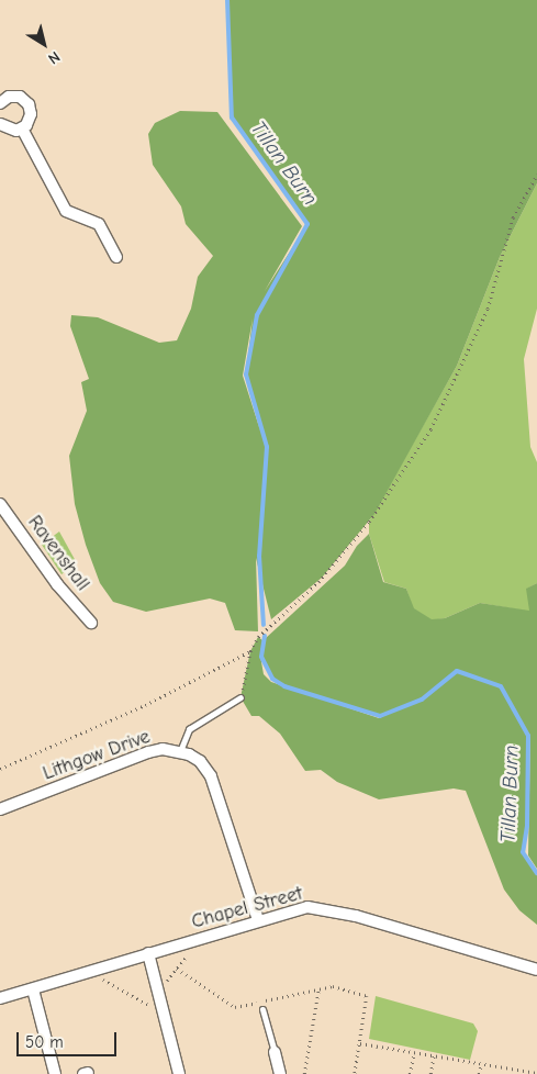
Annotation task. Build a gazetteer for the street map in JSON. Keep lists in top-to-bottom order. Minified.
{"streets":{"street":["Ravenshall","Lithgow Drive","Chapel Street"]},"crossings":[["Lithgow Drive","Chapel Street"]],"water":["Tillan Burn"],"scale_bar":"50 m","north":"bottom right"}
